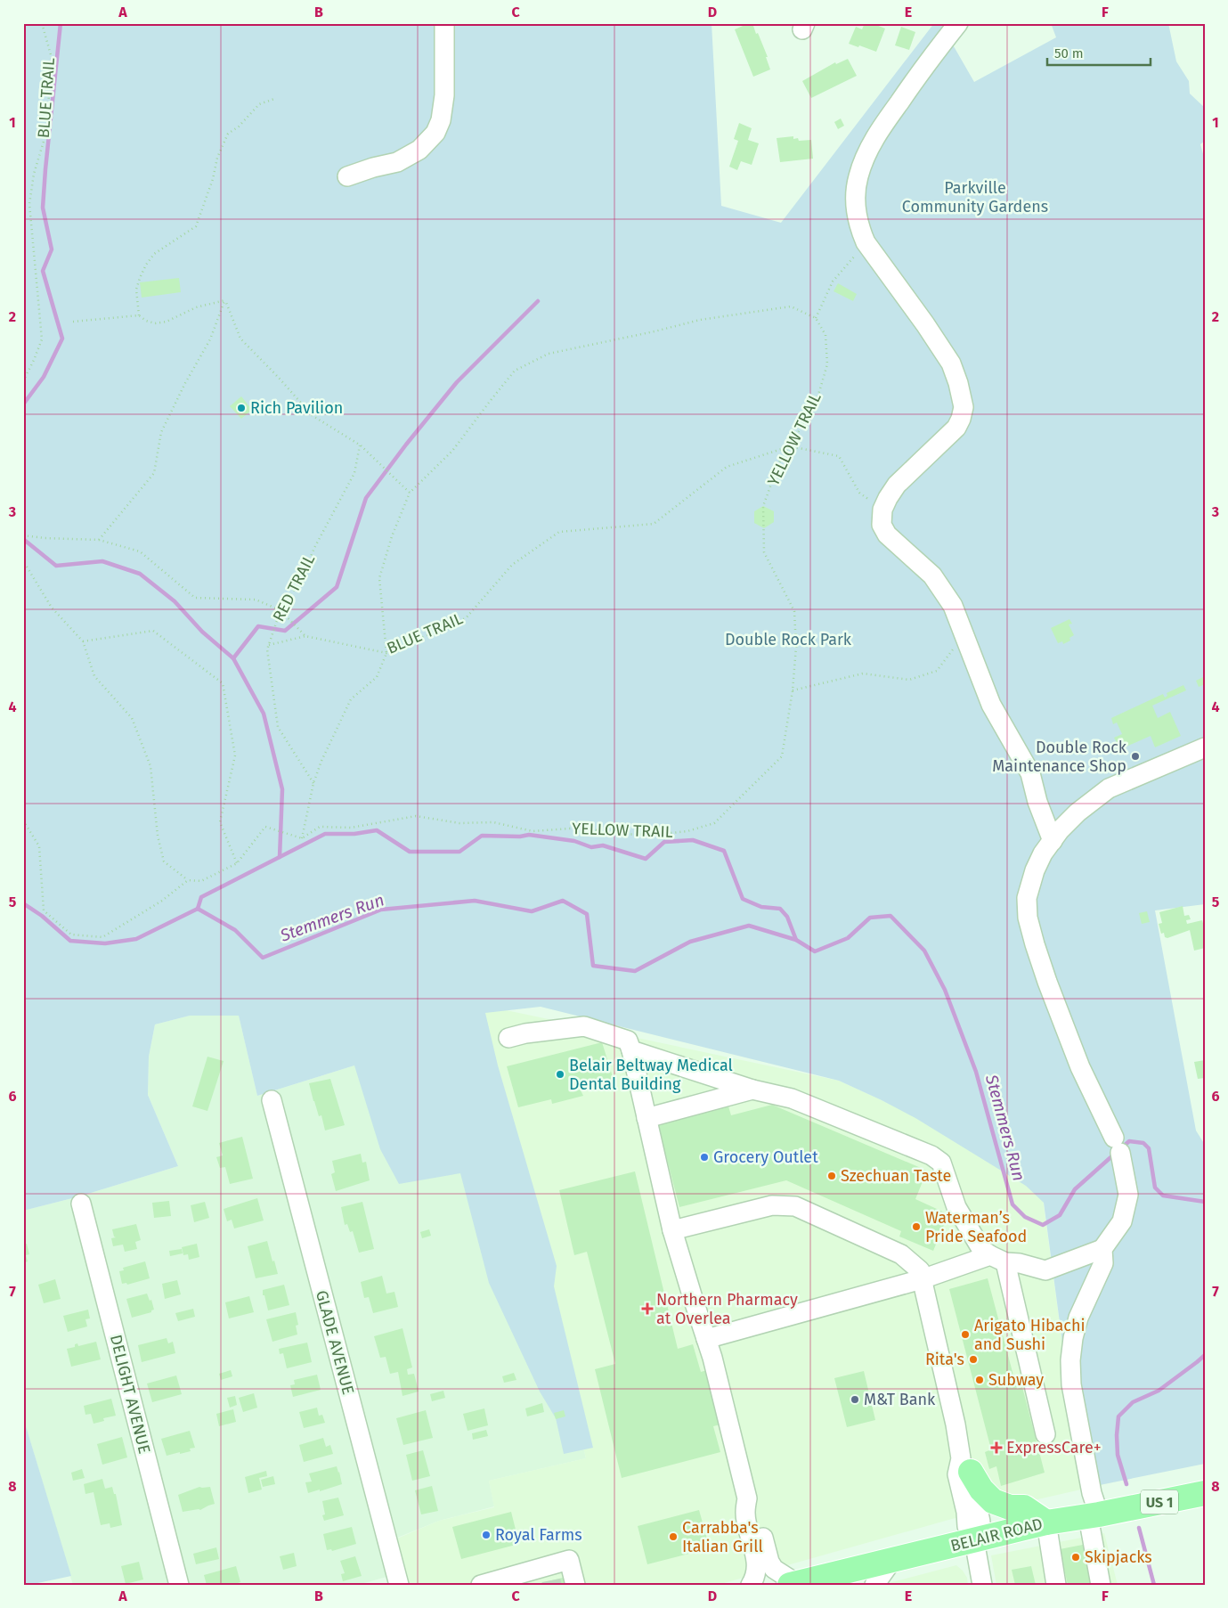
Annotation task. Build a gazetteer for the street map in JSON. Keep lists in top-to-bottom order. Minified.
{"streets":{"main road":["US 1","BELAIR ROAD"],"street":["GLADE AVENUE","DELIGHT AVENUE"],"path":["BLUE TRAIL","YELLOW TRAIL","RED TRAIL"]},"crossings":[["BLUE TRAIL","YELLOW TRAIL"]],"water":["Stemmers Run"],"parks":["Parkville Community Gardens","Double Rock Park"],"places":{"other":["Rich Pavilion","Double Rock Maintenance Shop","Belair Beltway Medical Dental Building","Grocery Outlet","Szechuan Taste","Waterman’s Pride Seafood","Arigato Hibachi and Sushi","Rita's","Subway","M&T Bank","Royal Farms","Carrabba's Italian Grill","Skipjacks"],"health":["Northern Pharmacy at Overlea","ExpressCare+"]},"scale_bar":"50 m","grid":{"columns":["A","B","C","D","E","F"],"rows":["1","2","3","4","5","6","7","8"]}}
